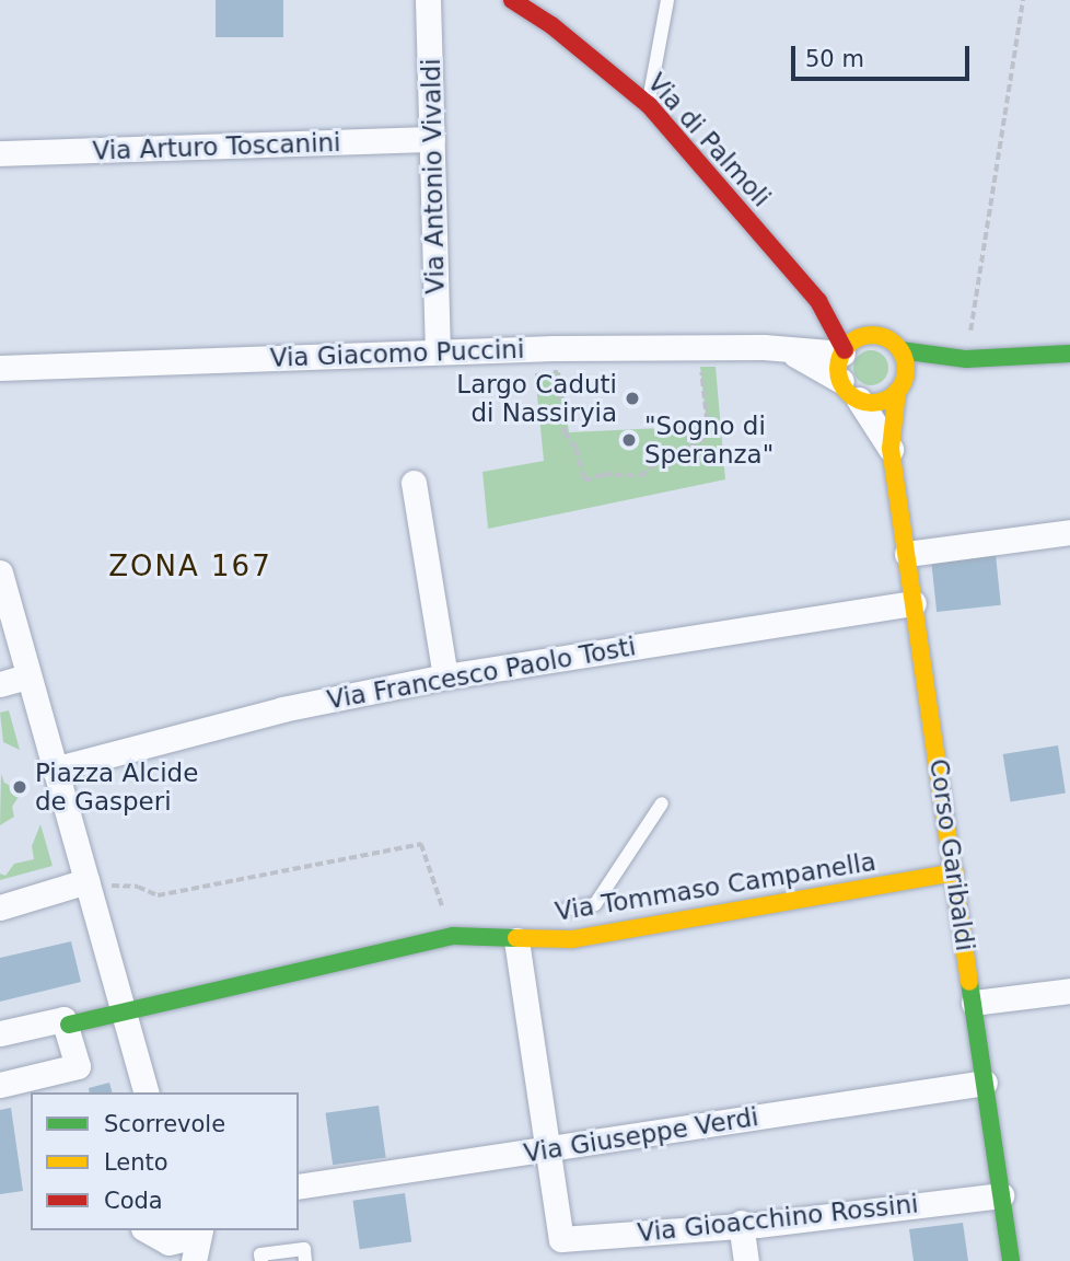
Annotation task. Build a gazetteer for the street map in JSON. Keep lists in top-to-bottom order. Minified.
{"streets":{"street":["Via di Palmoli","Via Arturo Toscanini","Via Antonio Vivaldi","Via Giacomo Puccini","Via Francesco Paolo Tosti","Corso Garibaldi","Via Tommaso Campanella","Via Giuseppe Verdi","Via Gioacchino Rossini"]},"crossings":[["Via di Palmoli","Via Giacomo Puccini"],["Via di Palmoli","Corso Garibaldi"],["Via Arturo Toscanini","Via Antonio Vivaldi"],["Via Antonio Vivaldi","Via Giacomo Puccini"],["Via Giacomo Puccini","Corso Garibaldi"],["Via Francesco Paolo Tosti","Corso Garibaldi"],["Corso Garibaldi","Via Tommaso Campanella"],["Corso Garibaldi","Via Giuseppe Verdi"],["Corso Garibaldi","Via Gioacchino Rossini"],["Via Giuseppe Verdi","Via Gioacchino Rossini"]],"districts":["ZONA 167"],"places":["Largo Caduti di Nassiryia","\"Sogno di Speranza\"","Piazza Alcide de Gasperi"],"legend":["Scorrevole","Lento","Coda"],"scale_bar":"50 m"}
